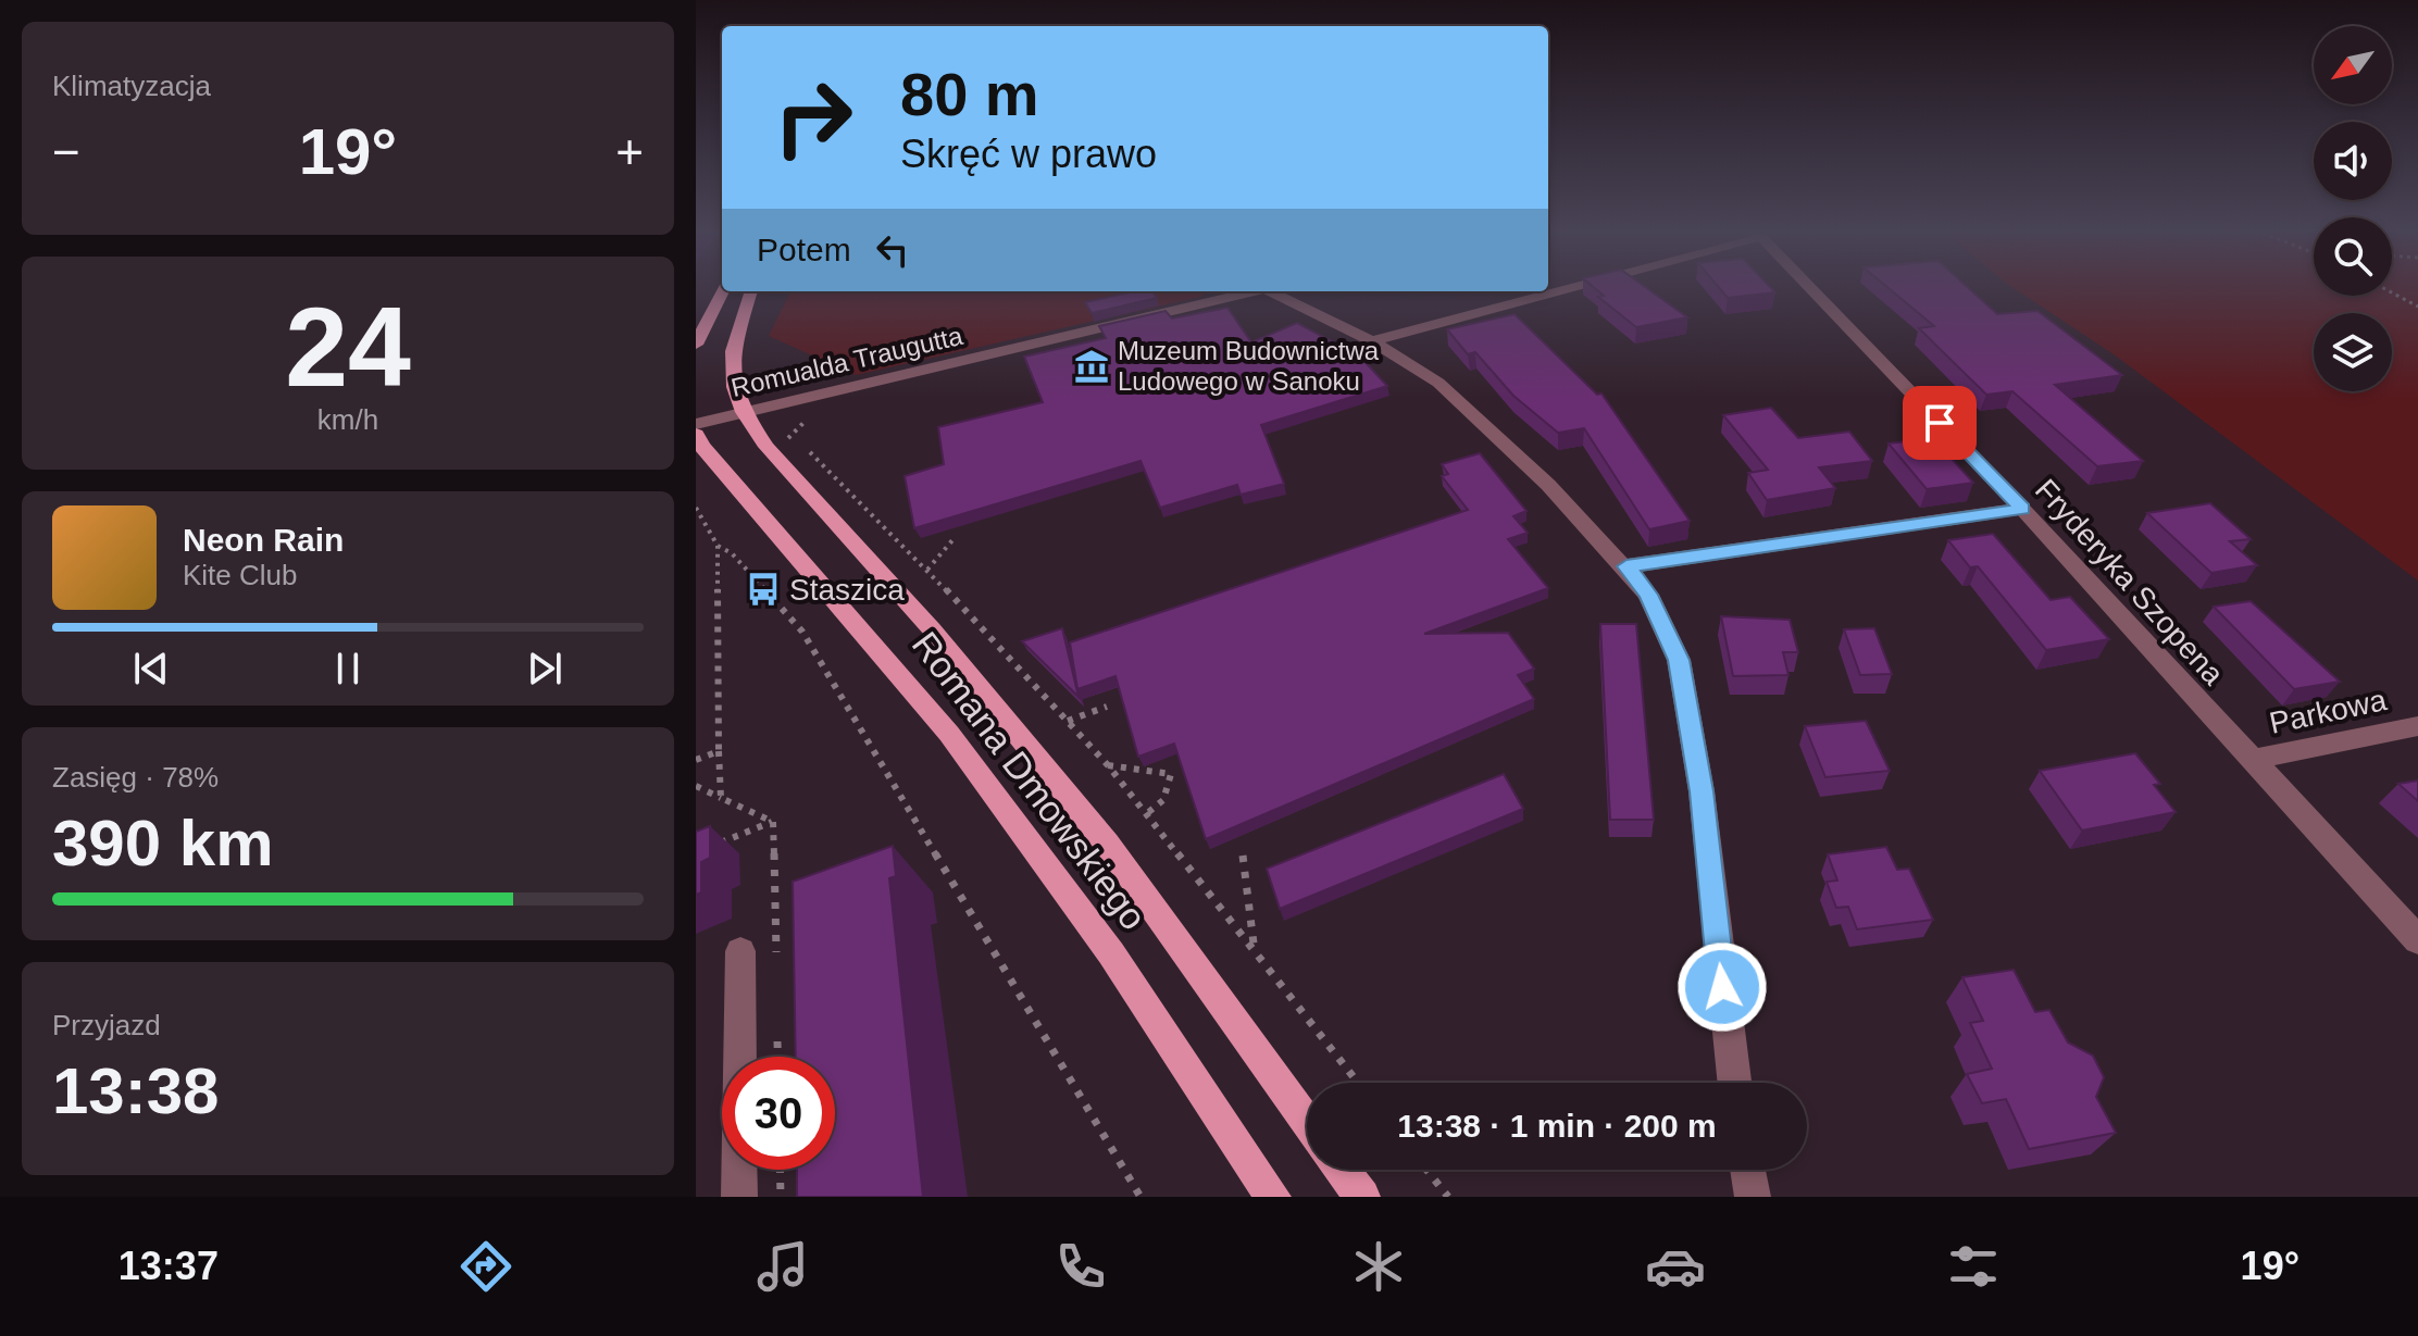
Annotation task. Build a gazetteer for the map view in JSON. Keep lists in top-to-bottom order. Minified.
{"streets":{"main road":["Romana Dmowskiego"],"street":["Romualda Traugutta","Fryderyka Szopena","Parkowa"]},"crossings":[["Romualda Traugutta","Romana Dmowskiego"],["Fryderyka Szopena","Parkowa"]],"places":{"museum":["Muzeum Budownictwa Ludowego w Sanoku"],"bus stop":["Staszica"]},"north":"bottom left","page":{"tile":["Klimatyzacja",["24","km/h"],["Zasięg · 78%","390 km"],["Przyjazd","13:38"]],"turn":["80 m","Skręć w prawo"],"heat":["−","19°","+"],"then":"Potem","song":["Neon Rain","Kite Club"],"limit":"30","trip":"13:38 · 1 min · 200 m","tabs":["13:37","19°"]}}
